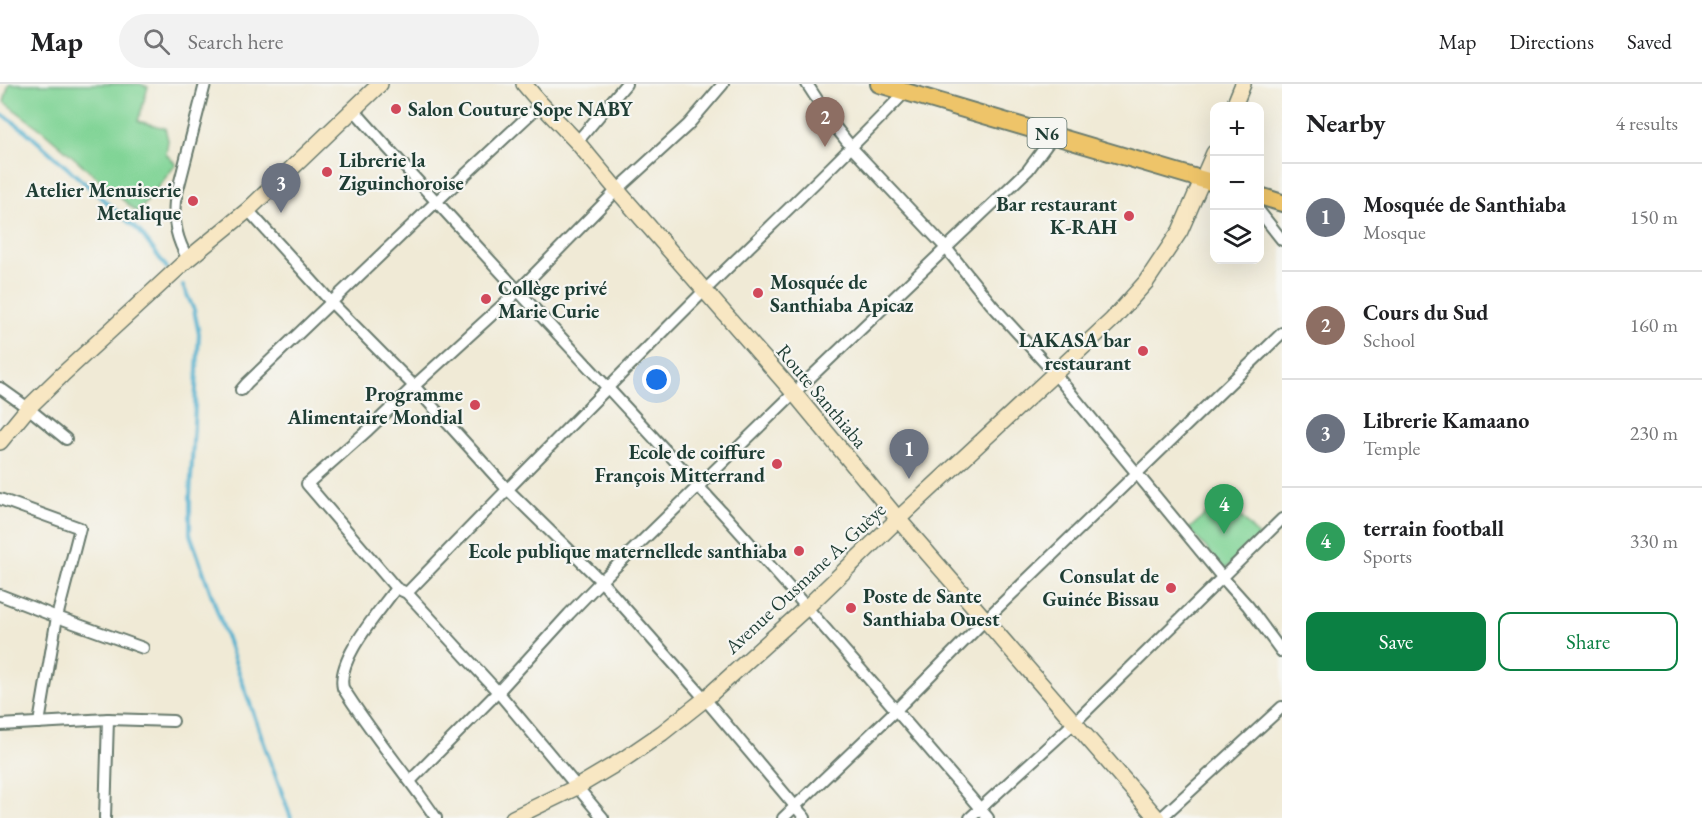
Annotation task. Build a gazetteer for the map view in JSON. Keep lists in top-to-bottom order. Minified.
{"streets":{"main road":["N6"],"street":["Route Santhiaba","Avenue Ousmane A. Guèye"]},"crossings":[["N6","Avenue Ousmane A. Guèye"],["Route Santhiaba","Avenue Ousmane A. Guèye"]],"places":["Salon Couture Sope NABY","Librerie la Ziguinchoroise","Atelier Menuiserie Metalique","Bar restaurant K-RAH","Mosquée de Santhiaba Apicaz","Collège privé Marie Curie","LAKASA bar restaurant","Programme Alimentaire Mondial","Ecole de coiffure François Mitterrand","Ecole publique maternellede santhiaba","Consulat de Guinée Bissau","Poste de Sante Santhiaba Ouest"],"page":{"header":"Map","search":"Search here","nav":["Map","Directions","Saved"],"heading":["Nearby","4 results"],"pins":["2","3","1","4"],"map_buttons":["+","−"],"list":[{"mark":"1","name":"Mosquée de Santhiaba","note":"Mosque","value":"150 m"},{"mark":"2","name":"Cours du Sud","note":"School","value":"160 m"},{"mark":"3","name":"Librerie Kamaano","note":"Temple","value":"230 m"},{"mark":"4","name":"terrain football","note":"Sports","value":"330 m"}],"buttons":["Save","Share"]}}
